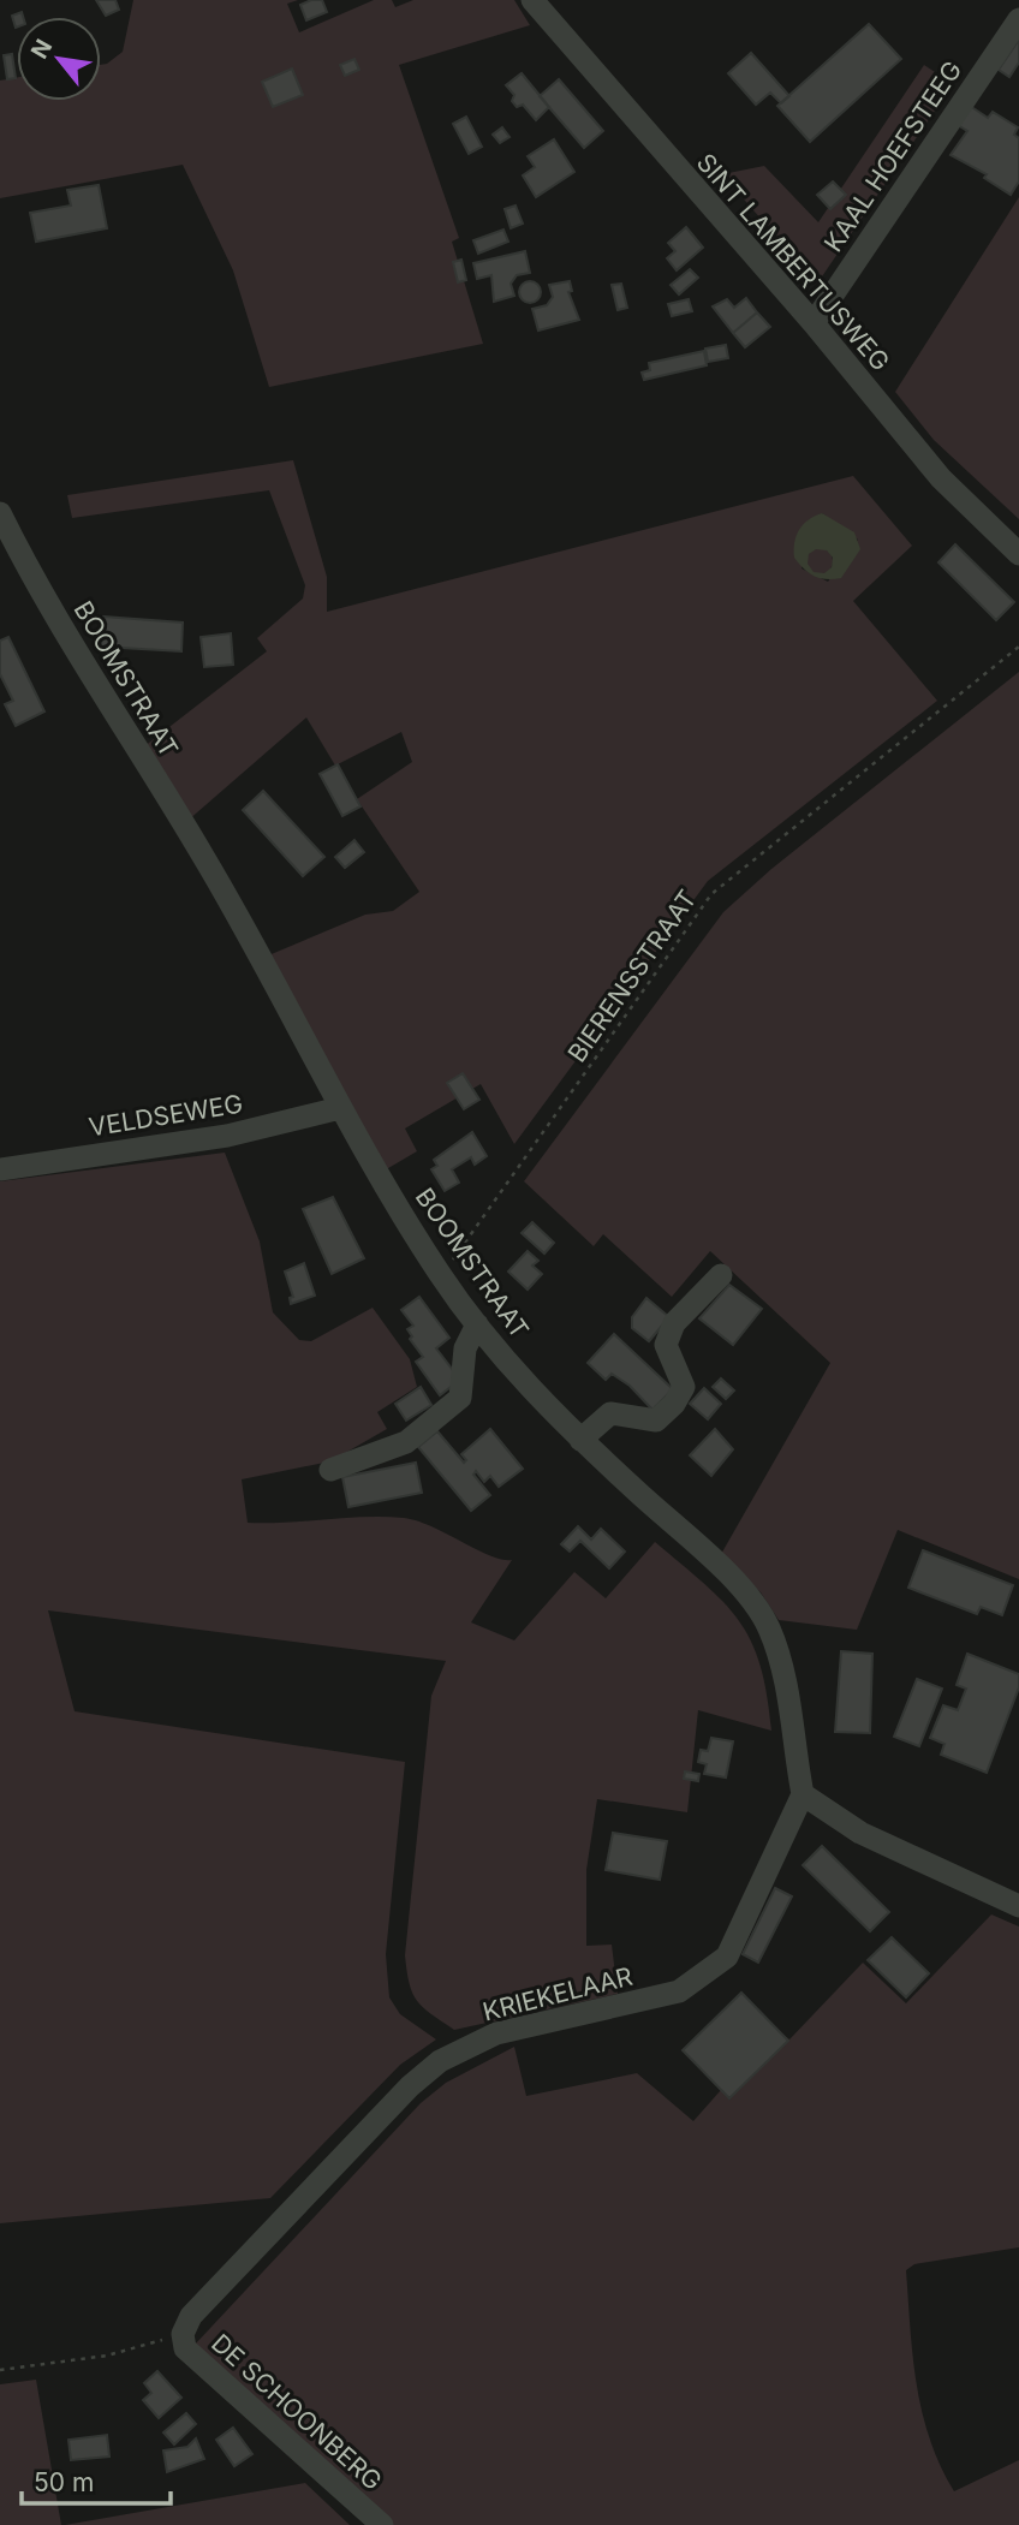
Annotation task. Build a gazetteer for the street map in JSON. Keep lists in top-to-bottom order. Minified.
{"streets":{"street":["KAAL HOEFSTEEG","SINT LAMBERTUSWEG","BOOMSTRAAT","VELDSEWEG","KRIEKELAAR","DE SCHOONBERG"],"path":["BIERENSSTRAAT"]},"crossings":[["KAAL HOEFSTEEG","SINT LAMBERTUSWEG"],["BOOMSTRAAT","BIERENSSTRAAT"],["BOOMSTRAAT","VELDSEWEG"],["BOOMSTRAAT","KRIEKELAAR"],["KRIEKELAAR","DE SCHOONBERG"]],"scale_bar":"50 m","north":"top left"}
